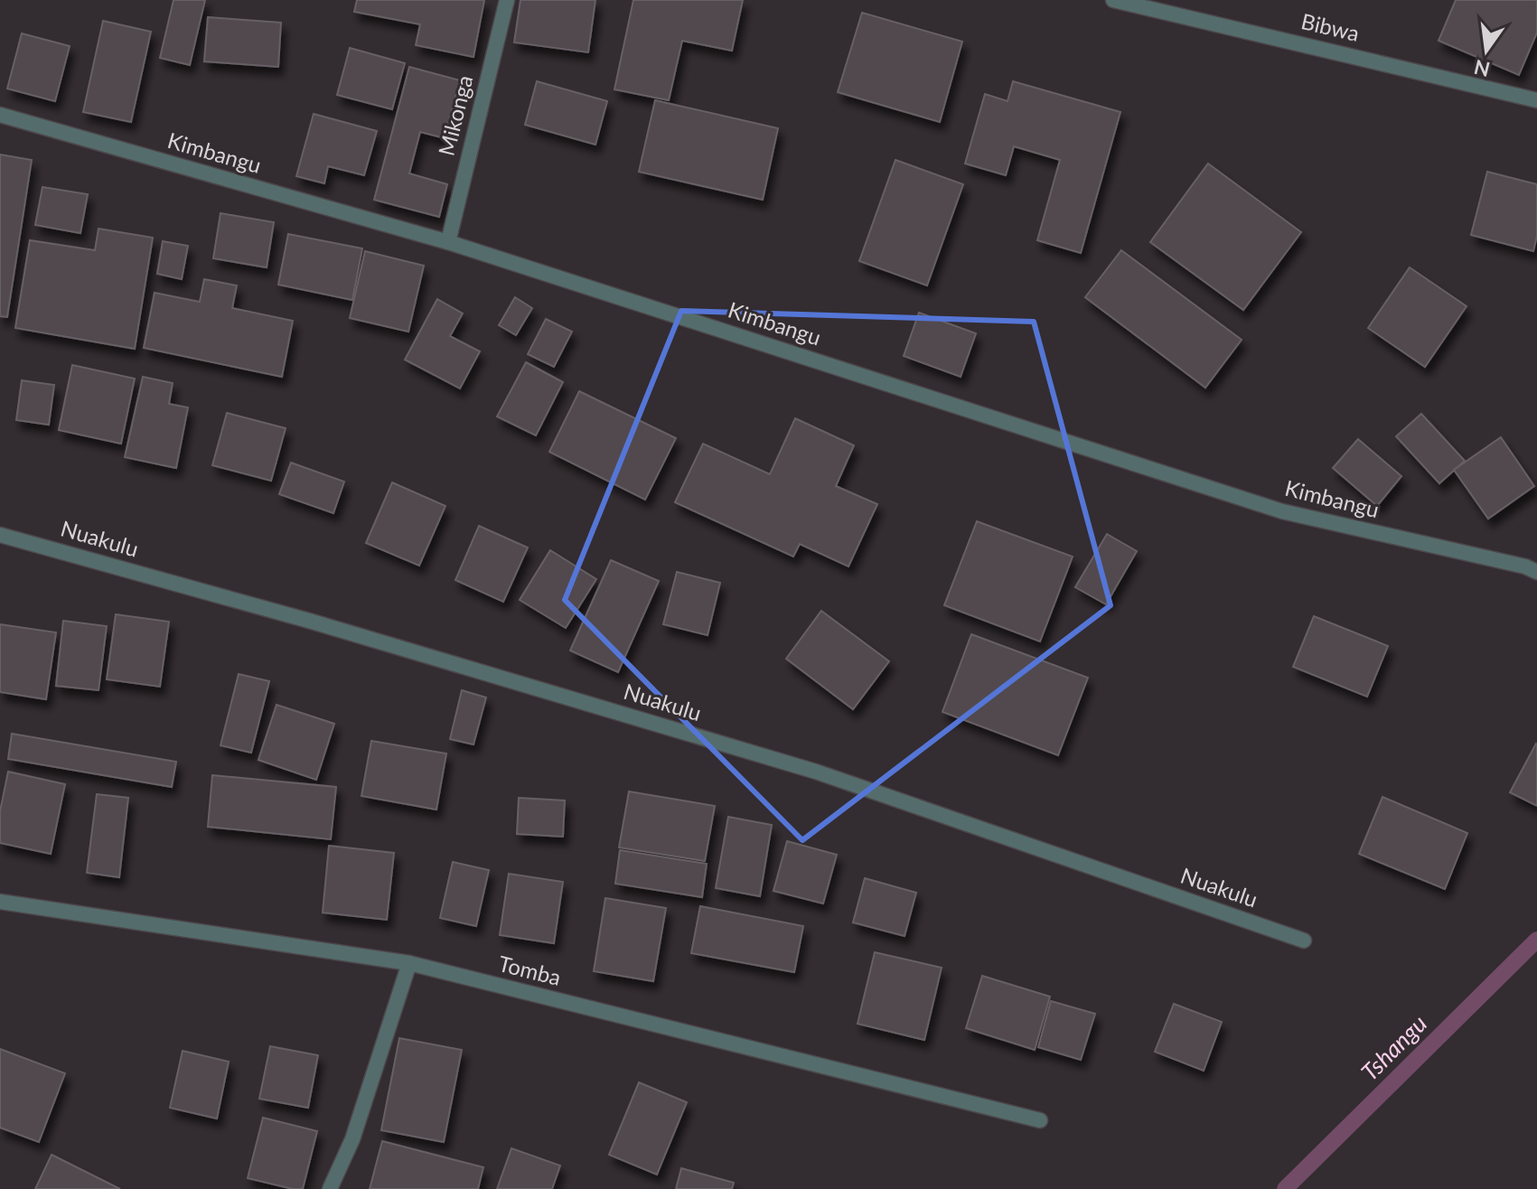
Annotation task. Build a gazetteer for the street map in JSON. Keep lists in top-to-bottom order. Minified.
{"streets":{"street":["Bibwa","Mikonga","Kimbangu","Nuakulu","Tomba"]},"crossings":[["Mikonga","Kimbangu"]],"water":["Tshangu"],"north":"bottom"}
